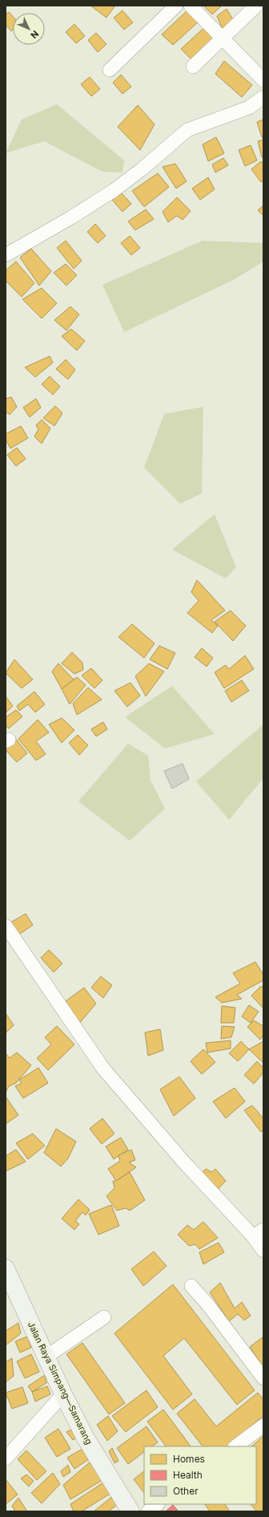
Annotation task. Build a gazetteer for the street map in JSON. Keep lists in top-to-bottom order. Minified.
{"streets":{"main road":["Jalan Raya Simpang—Samarang"]},"legend":["Homes","Health","Other"],"north":"bottom right"}
